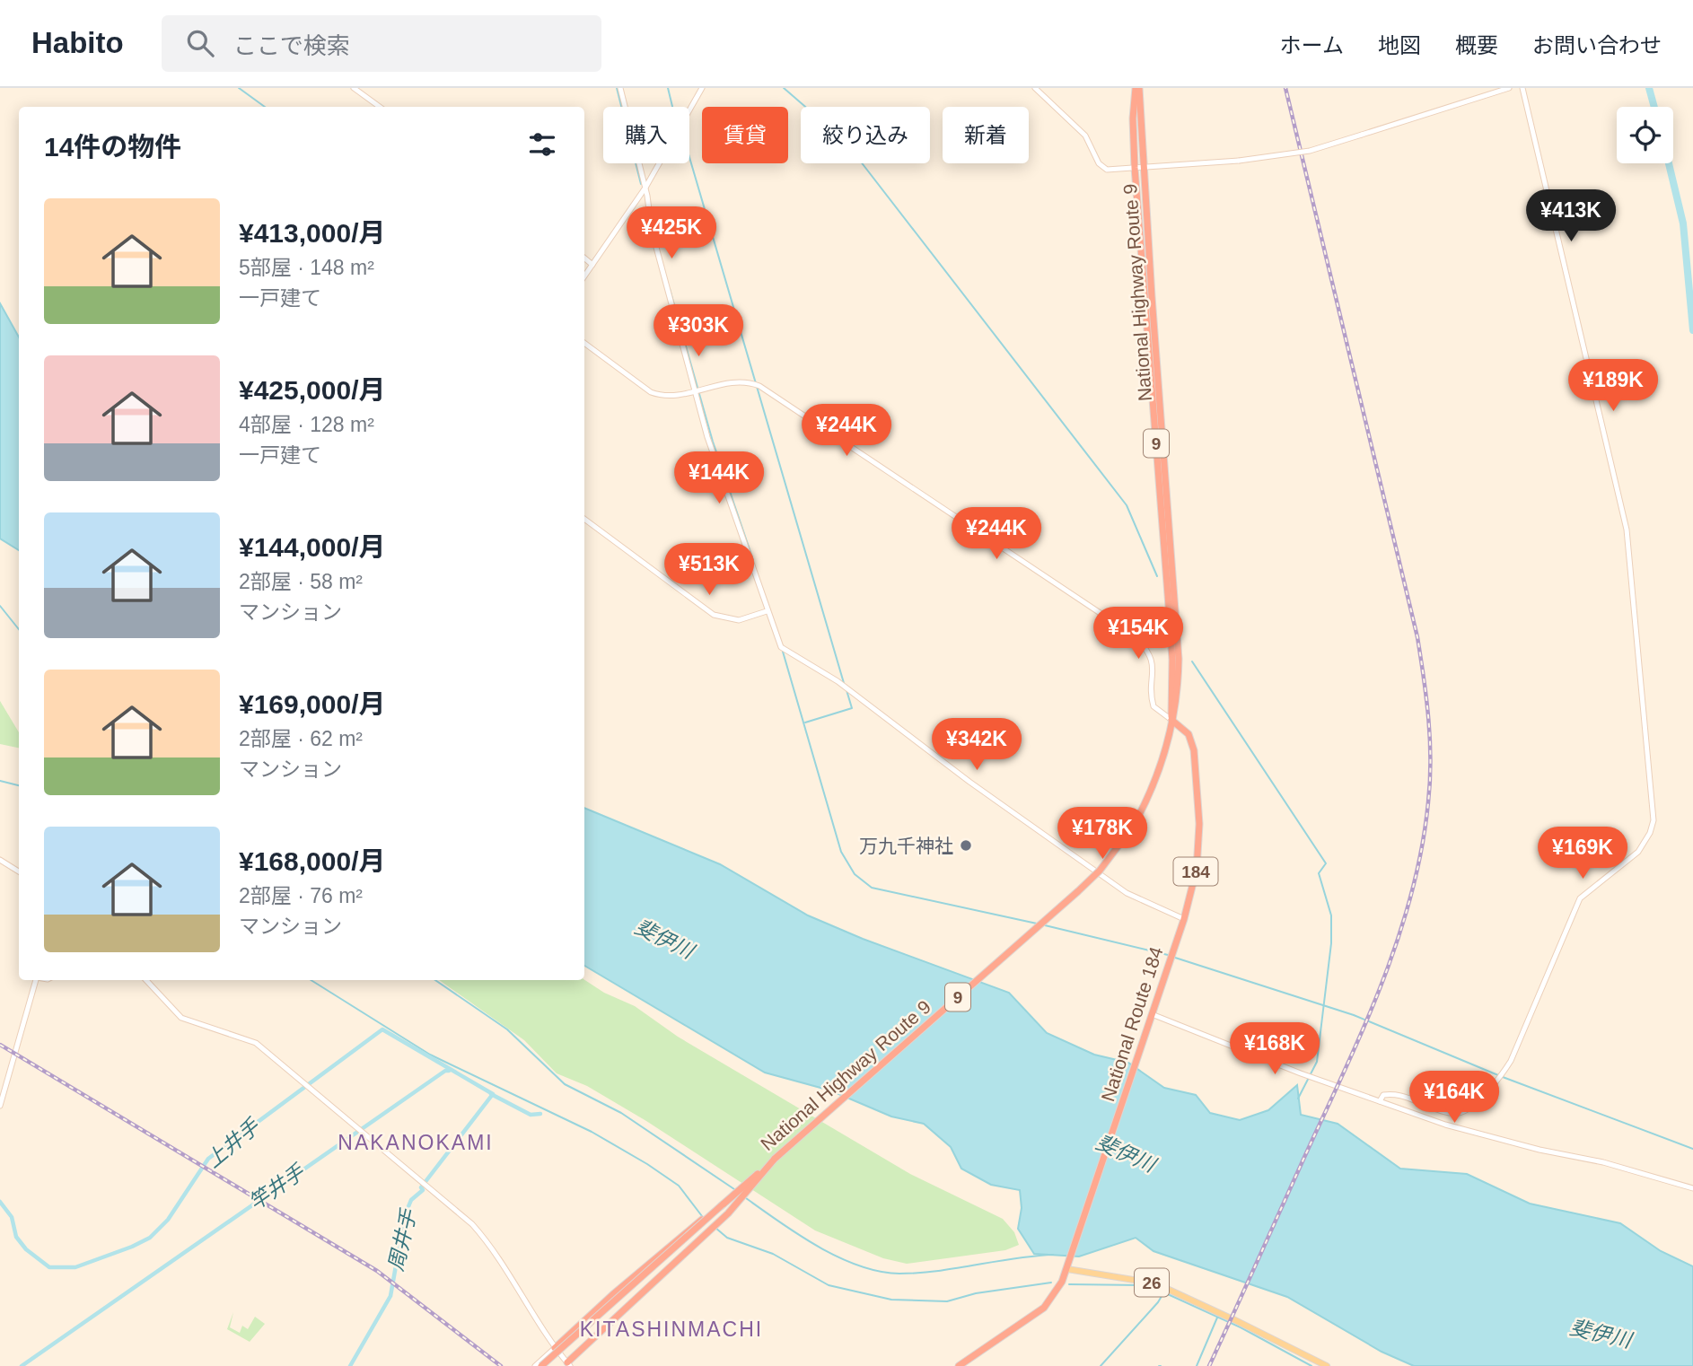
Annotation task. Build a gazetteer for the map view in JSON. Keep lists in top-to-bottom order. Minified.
{"streets":{"highway":["National Highway Route 9","9","184","National Route 184"],"main road":["26"]},"crossings":[["National Highway Route 9","9"],["National Highway Route 9","National Route 184"],["National Route 184","26"]],"districts":["NAKANOKAMI","KITASHINMACHI"],"water":["斐伊川","上井手","竿井手","周井手"],"places":["万九千神社"],"page":{"header":"Habito","search":"ここで検索","nav":["ホーム","地図","概要","お問い合わせ"],"chip":["購入","賃貸","絞り込み","新着"],"heading":"14件の物件","list":[{"name":"¥413,000/月","note":"5部屋 · 148 m² · 一戸建て"},{"name":"¥425,000/月","note":"4部屋 · 128 m² · 一戸建て"},{"name":"¥144,000/月","note":"2部屋 · 58 m² · マンション"},{"name":"¥169,000/月","note":"2部屋 · 62 m² · マンション"},{"name":"¥168,000/月","note":"2部屋 · 76 m² · マンション"}],"price":["¥413K","¥425K","¥303K","¥189K","¥244K","¥144K","¥244K","¥513K","¥154K","¥342K","¥178K","¥169K","¥168K","¥164K"]}}
